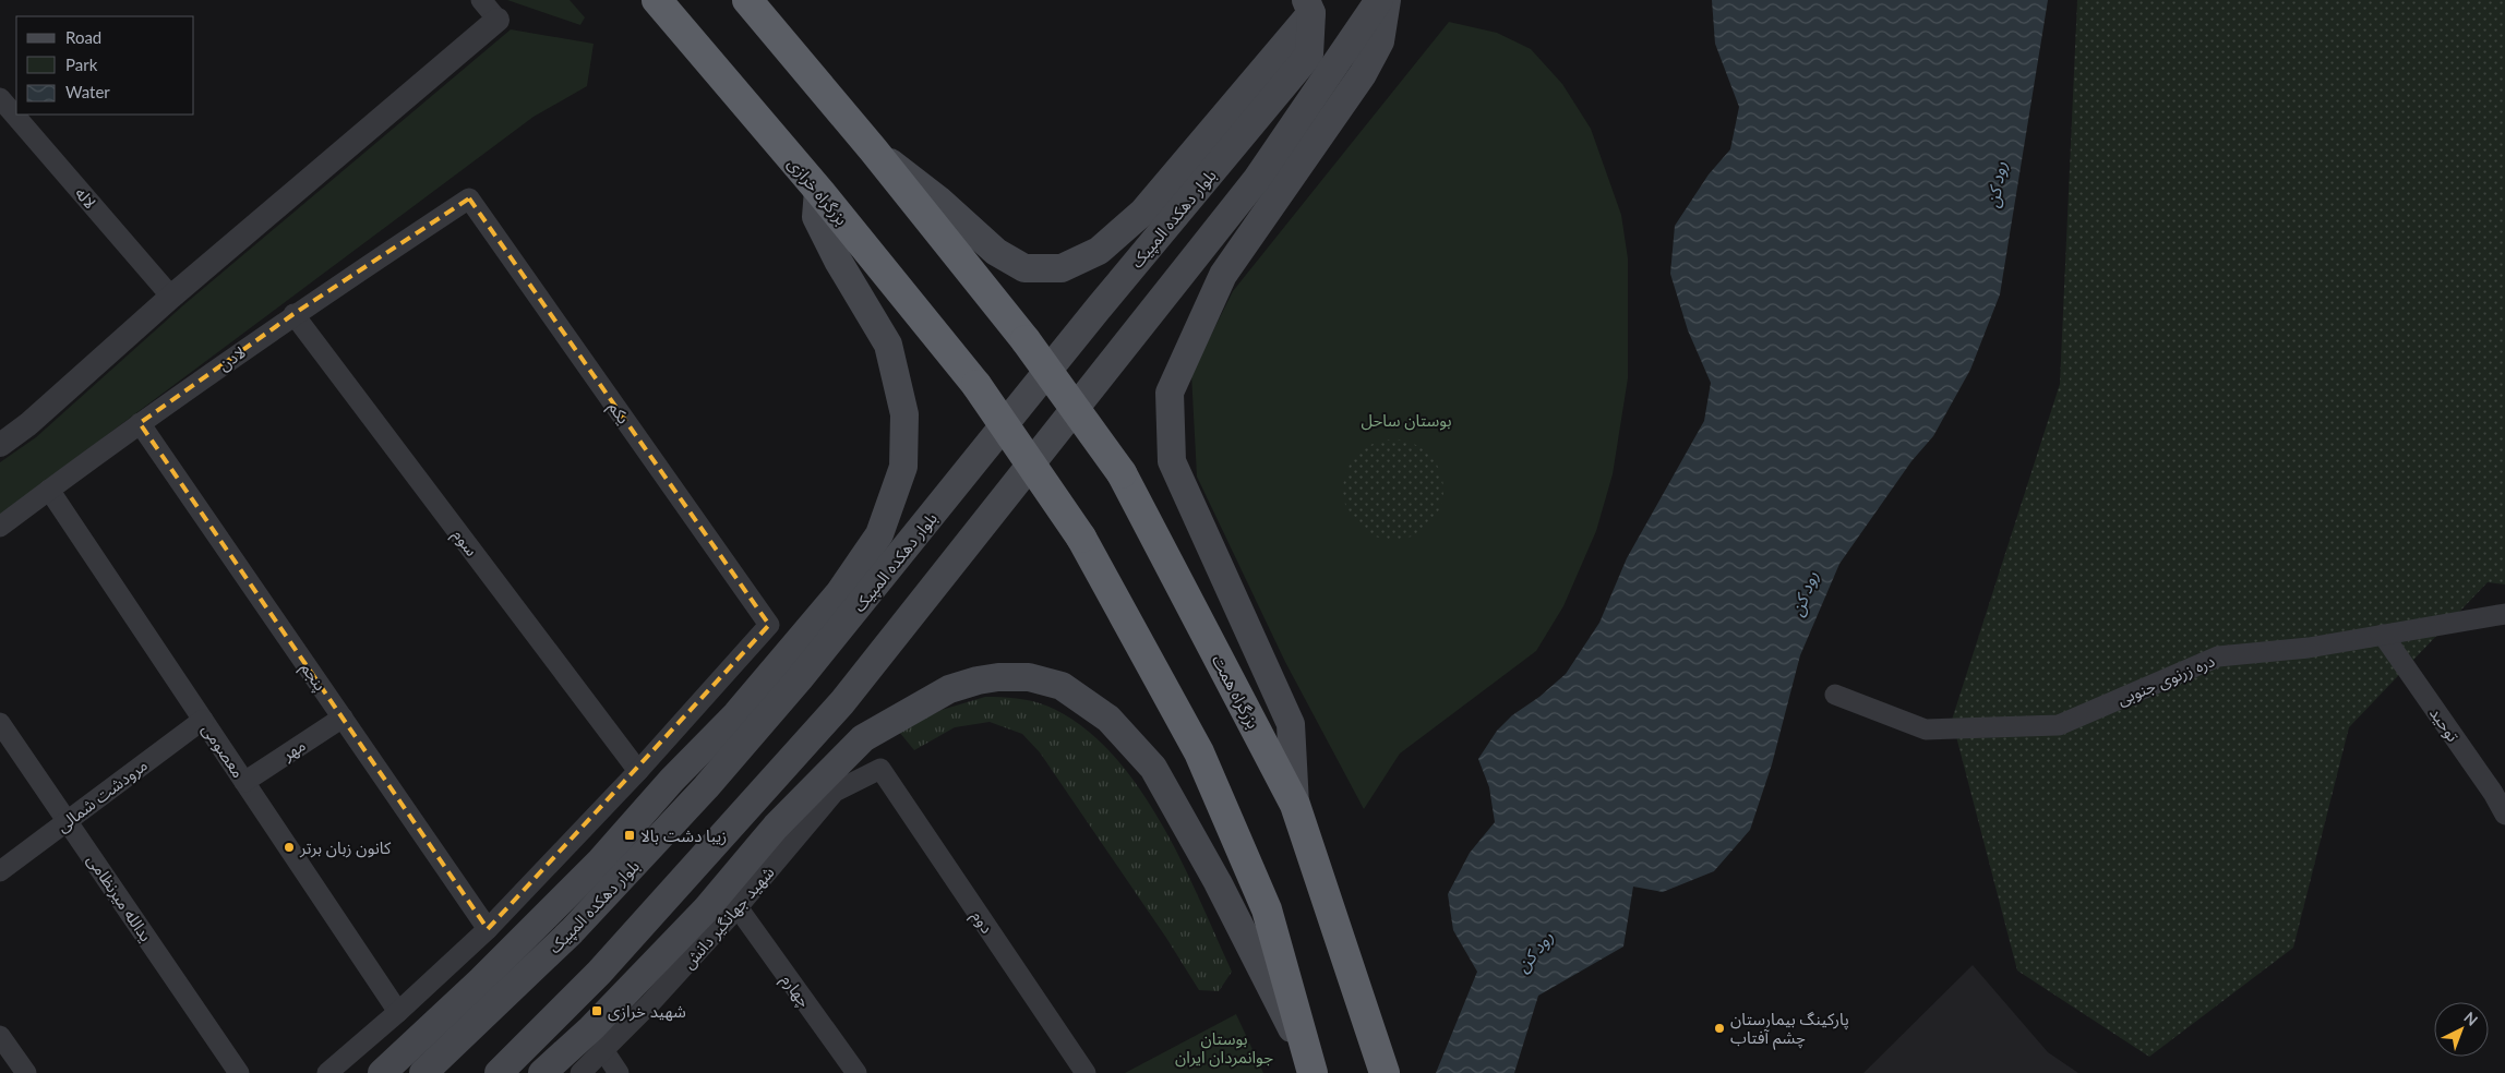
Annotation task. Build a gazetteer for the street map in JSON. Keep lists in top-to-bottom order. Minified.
{"streets":{"highway":["بزرگراه خرازی","بزرگراه همت"],"main road":["بلوار دهکده المپیک"],"street":["لاله","لادن","یکم","سوم","پنجم","دره زرنوی جنوبی","توحید","مهر","معصومی","مرودشت شمالی","یدالله میرنظامی","شهید جهانگیر دانش","دوم","چهارم"]},"crossings":[["لادن","یکم"],["لادن","سوم"],["لادن","پنجم"],["لادن","معصومی"],["یکم","سوم"],["پنجم","مهر"],["دره زرنوی جنوبی","توحید"],["مهر","معصومی"],["معصومی","مرودشت شمالی"],["مرودشت شمالی","یدالله میرنظامی"],["شهید جهانگیر دانش","دوم"],["شهید جهانگیر دانش","چهارم"]],"water":["رود کن"],"parks":["بوستان ساحل","بوستان جوانمردان ایران"],"places":{"transit":["زیبا دشت بالا","شهید خرازی"],"other":["کانون زبان برتر","پاركينگ بيمارستان چشم آفتاب"]},"legend":["Road","Park","Water"],"north":"top right"}
